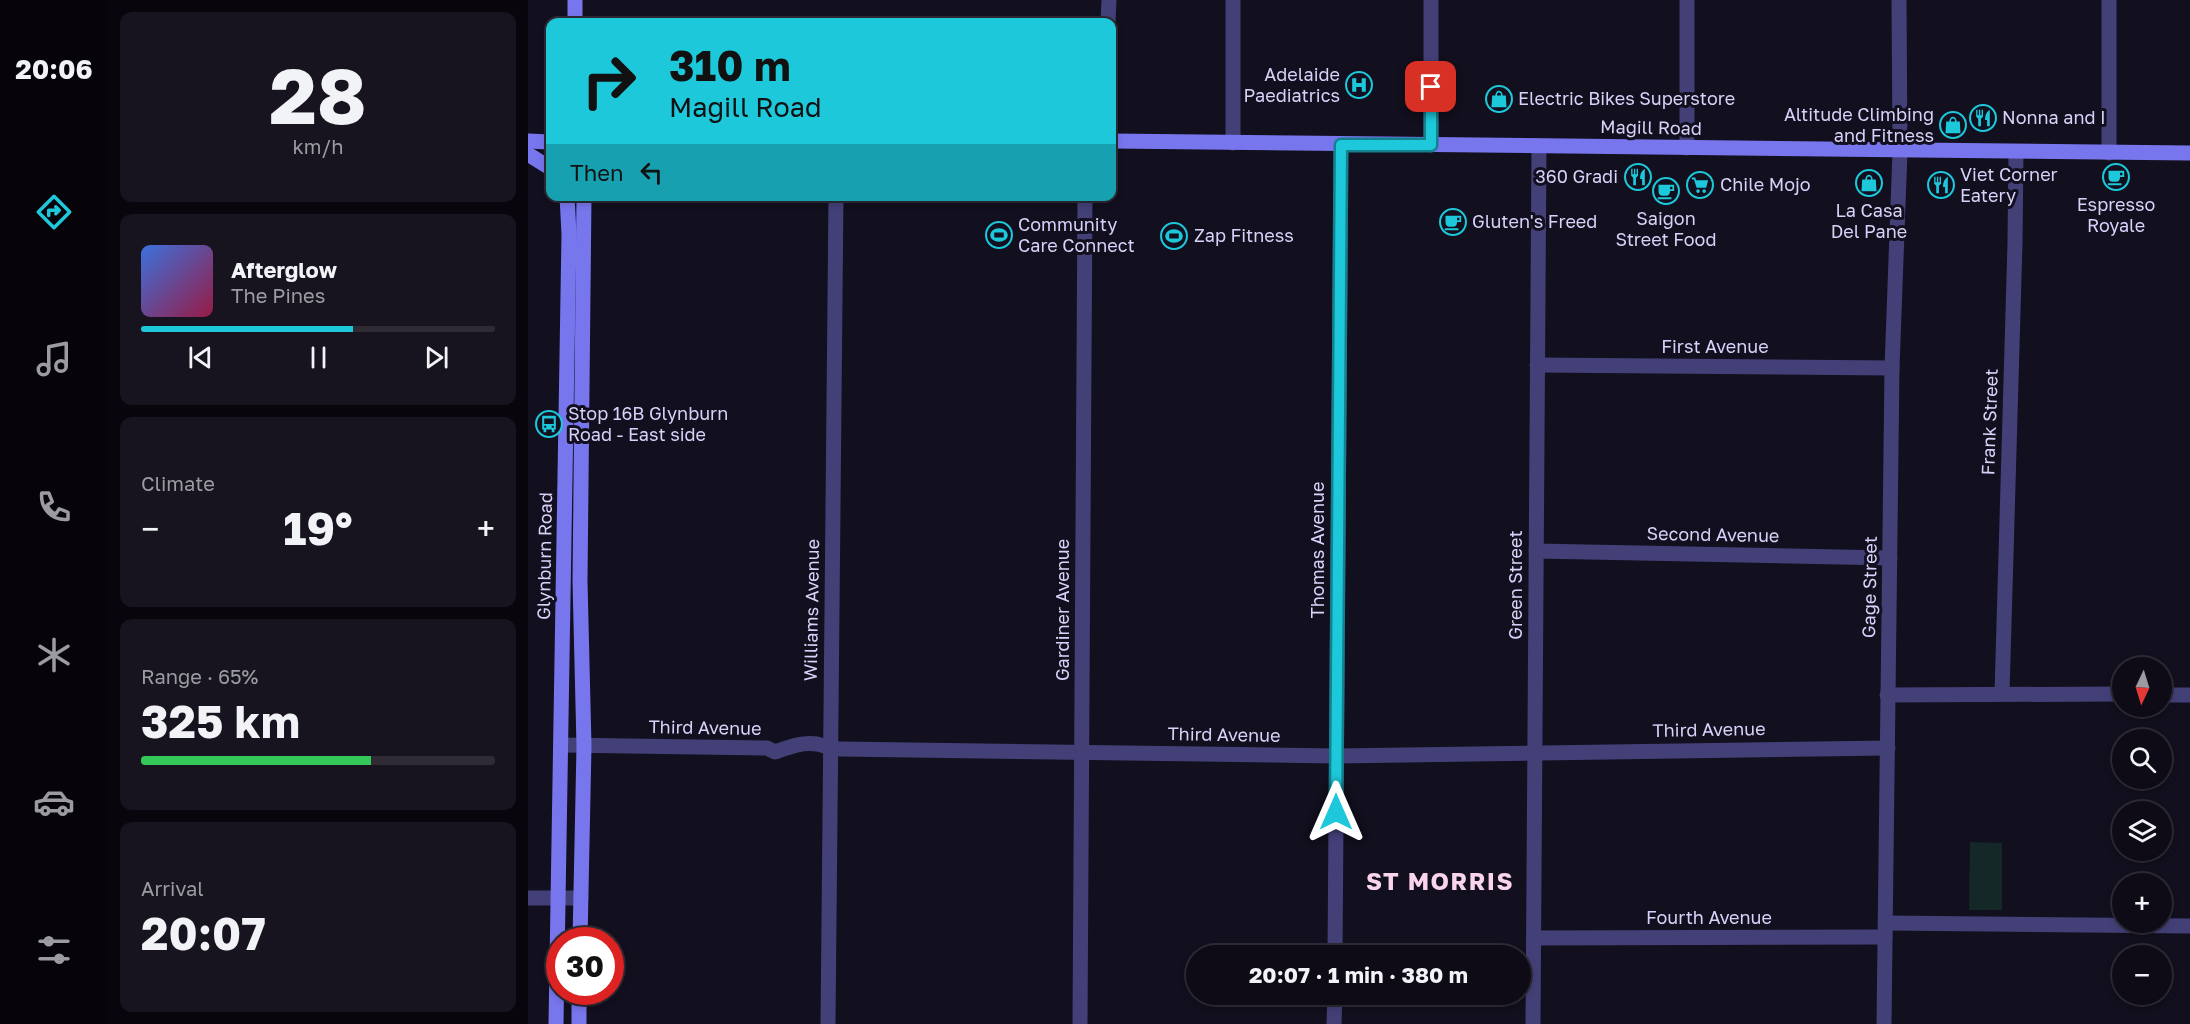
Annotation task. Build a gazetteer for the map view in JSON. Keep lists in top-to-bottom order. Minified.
{"streets":{"main road":["Magill Road","Glynburn Road"],"street":["First Avenue","Frank Street","Second Avenue","Thomas Avenue","Green Street","Gage Street","Williams Avenue","Gardiner Avenue","Third Avenue","Fourth Avenue"]},"crossings":[["Magill Road","Frank Street"],["Magill Road","Thomas Avenue"],["Magill Road","Green Street"],["Magill Road","Gage Street"],["First Avenue","Green Street"],["First Avenue","Gage Street"],["Second Avenue","Green Street"],["Second Avenue","Gage Street"],["Thomas Avenue","Third Avenue"],["Glynburn Road","Third Avenue"],["Green Street","Third Avenue"],["Green Street","Fourth Avenue"],["Gage Street","Third Avenue"],["Gage Street","Fourth Avenue"],["Williams Avenue","Third Avenue"],["Gardiner Avenue","Third Avenue"]],"districts":["ST MORRIS"],"places":{"hospital":["Adelaide Paediatrics"],"shop":["Electric Bikes Superstore","Altitude Climbing and Fitness","La Casa Del Pane"],"restaurant":["Nonna and I","360 Gradi","Viet Corner Eatery"],"cafe":["Espresso Royale","Saigon Street Food","Gluten's Freed"],"supermarket":["Chile Mojo"],"sports":["Community Care Connect","Zap Fitness"],"bus stop":["Stop 16B Glynburn Road - East side"]},"north":"bottom","page":{"tabs":"20:06","tile":[["28","km/h"],"Climate",["Range · 65%","325 km"],["Arrival","20:07"]],"turn":["310 m","Magill Road"],"then":"Then","song":["Afterglow","The Pines"],"heat":["−","19°","+"],"map_buttons":["+","−"],"limit":"30","trip":"20:07 · 1 min · 380 m"}}
